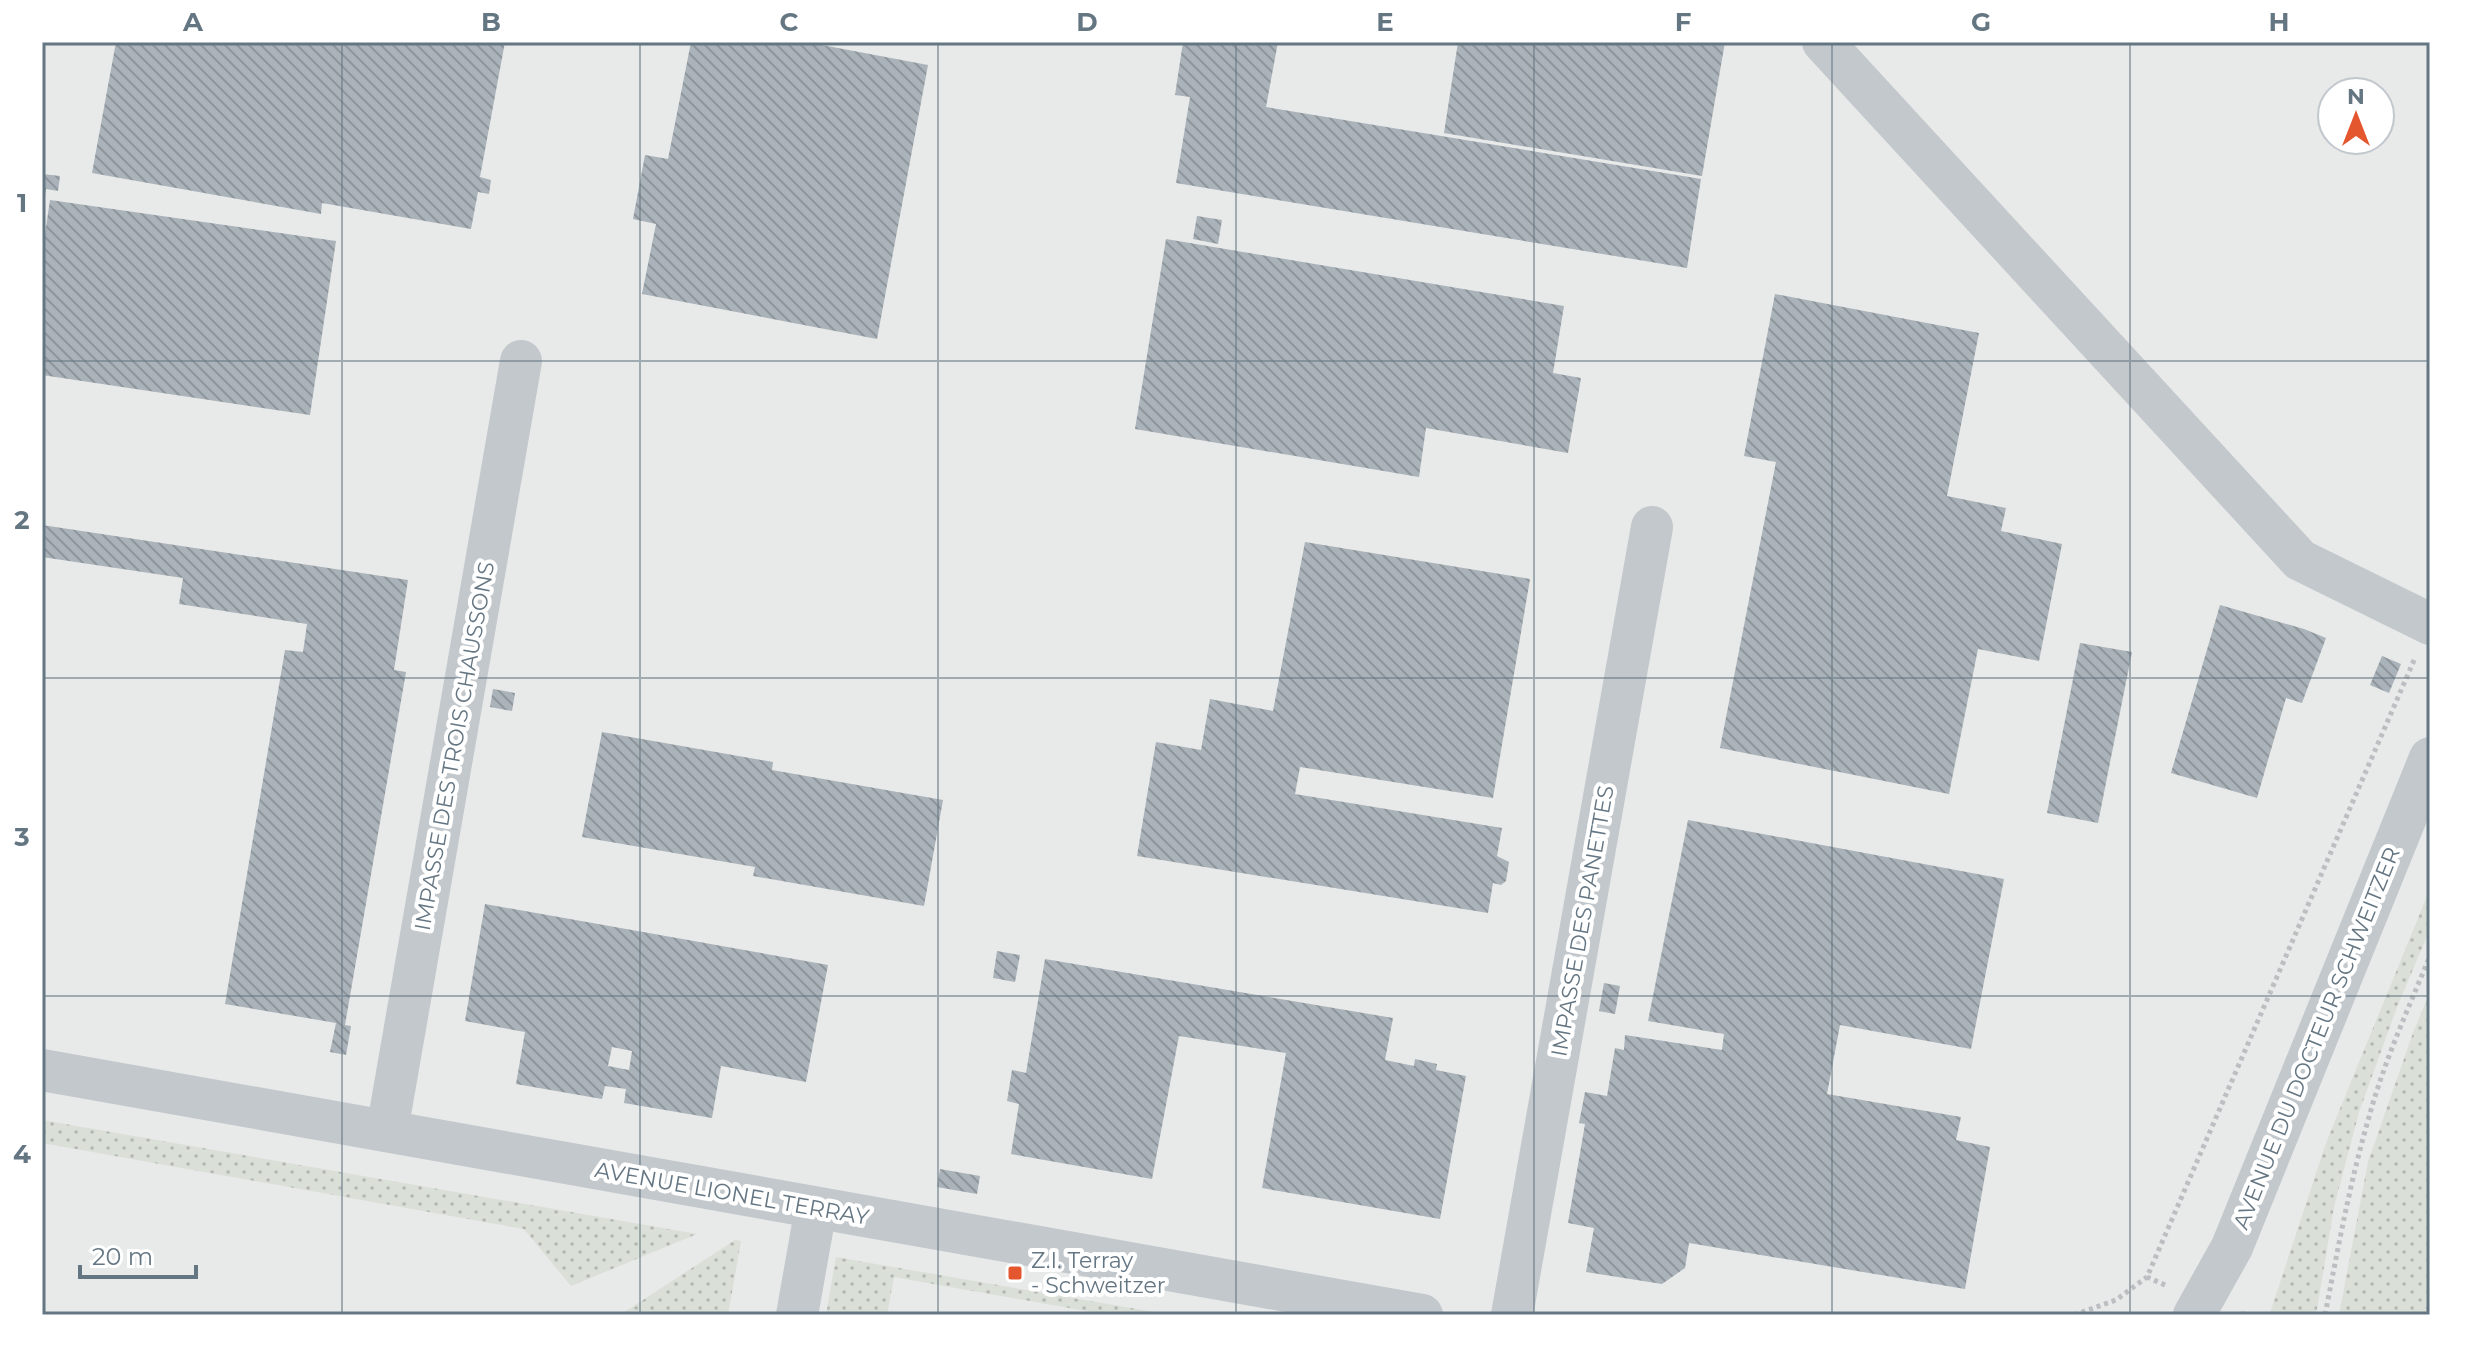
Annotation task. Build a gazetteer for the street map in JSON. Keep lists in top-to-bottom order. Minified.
{"streets":{"street":["IMPASSE DES TROIS CHAUSSONS","IMPASSE DES PANETTES","AVENUE DU DOCTEUR SCHWEITZER","AVENUE LIONEL TERRAY"]},"crossings":[["IMPASSE DES TROIS CHAUSSONS","AVENUE LIONEL TERRAY"]],"places":{"transit":["Z.I. Terray - Schweitzer"]},"scale_bar":"20 m","north":"top","grid":{"columns":["A","B","C","D","E","F","G","H"],"rows":["1","2","3","4"]}}
